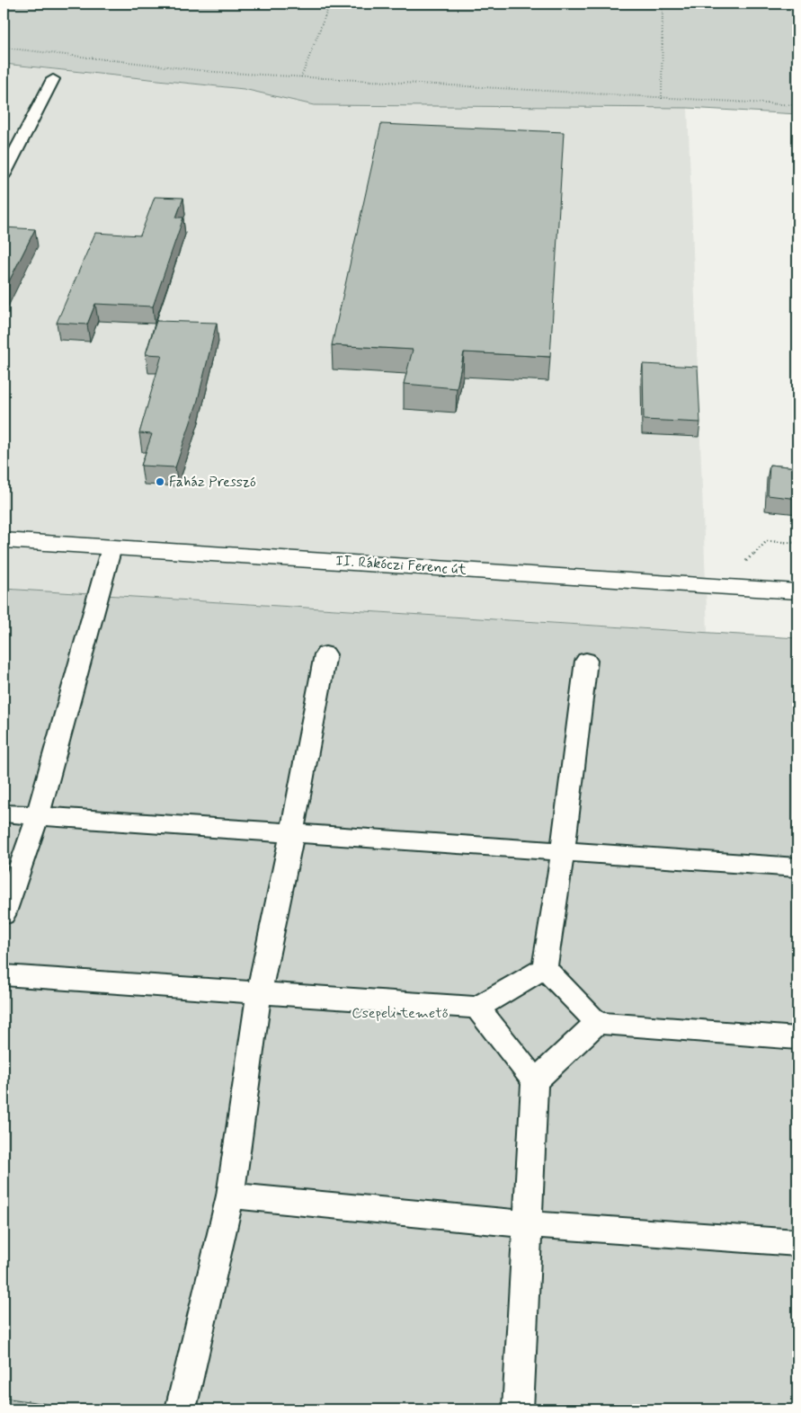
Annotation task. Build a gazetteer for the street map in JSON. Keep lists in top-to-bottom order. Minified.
{"streets":{"main road":["II. Rákóczi Ferenc út"]},"parks":["Csepeli temető"],"places":["Faház Presszó"]}
